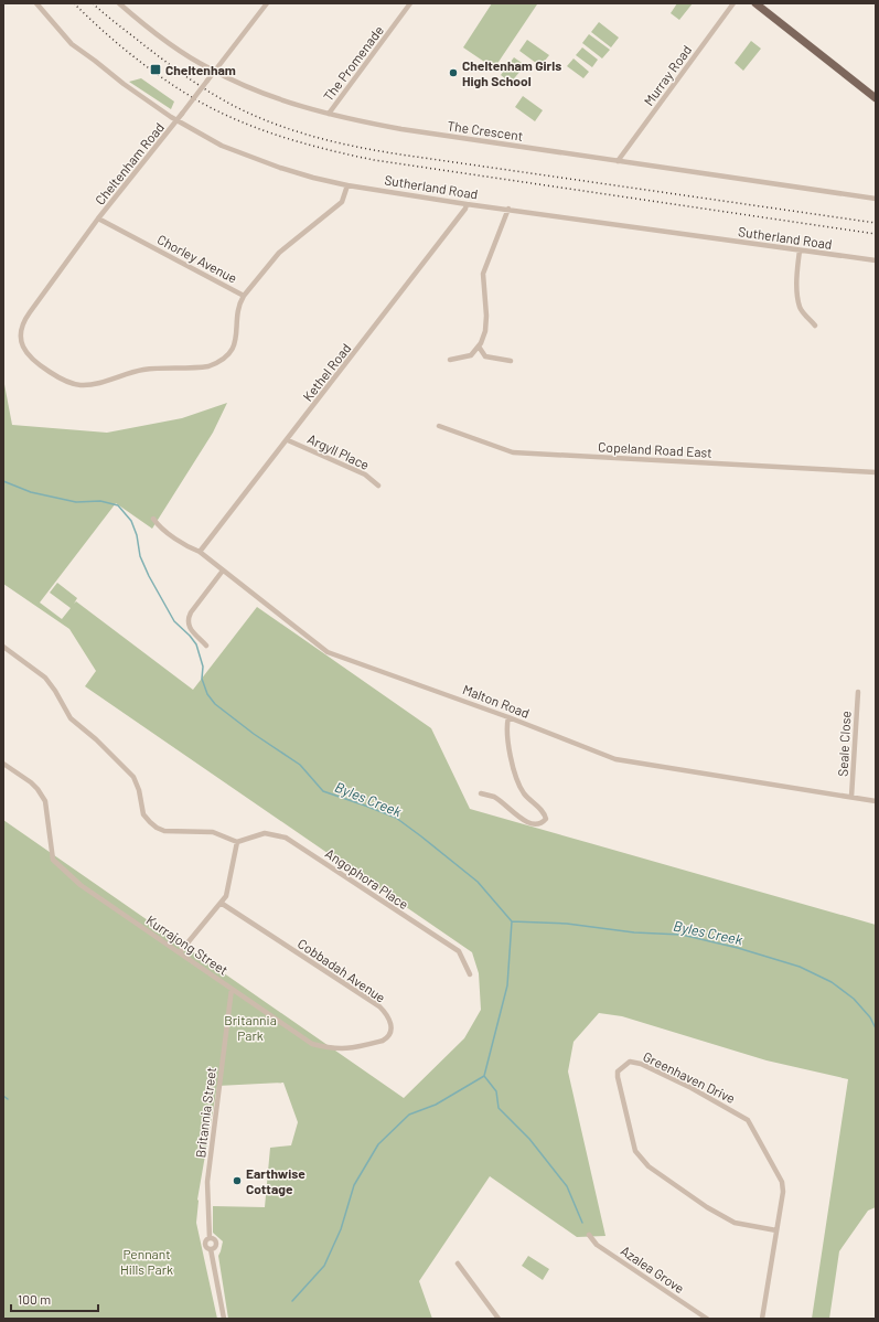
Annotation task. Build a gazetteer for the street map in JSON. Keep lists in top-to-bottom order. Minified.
{"streets":{"street":["The Promenade","Murray Road","The Crescent","Cheltenham Road","Sutherland Road","Chorley Avenue","Kethel Road","Copeland Road East","Argyll Place","Malton Road","Seale Close","Angophora Place","Kurrajong Street","Cobbadah Avenue","Greenhaven Drive","Britannia Street","Azalea Grove"]},"crossings":[["The Promenade","The Crescent"],["Murray Road","The Crescent"],["The Crescent","Cheltenham Road"],["Cheltenham Road","Sutherland Road"],["Cheltenham Road","Chorley Avenue"],["Sutherland Road","Chorley Avenue"],["Sutherland Road","Kethel Road"],["Kethel Road","Argyll Place"],["Kethel Road","Malton Road"],["Malton Road","Seale Close"],["Kurrajong Street","Cobbadah Avenue"],["Kurrajong Street","Britannia Street"]],"water":["Byles Creek"],"parks":["Britannia Park","Pennant Hills Park"],"places":{"transit":["Cheltenham"],"other":["Cheltenham Girls High School","Earthwise Cottage"]},"scale_bar":"100 m"}
